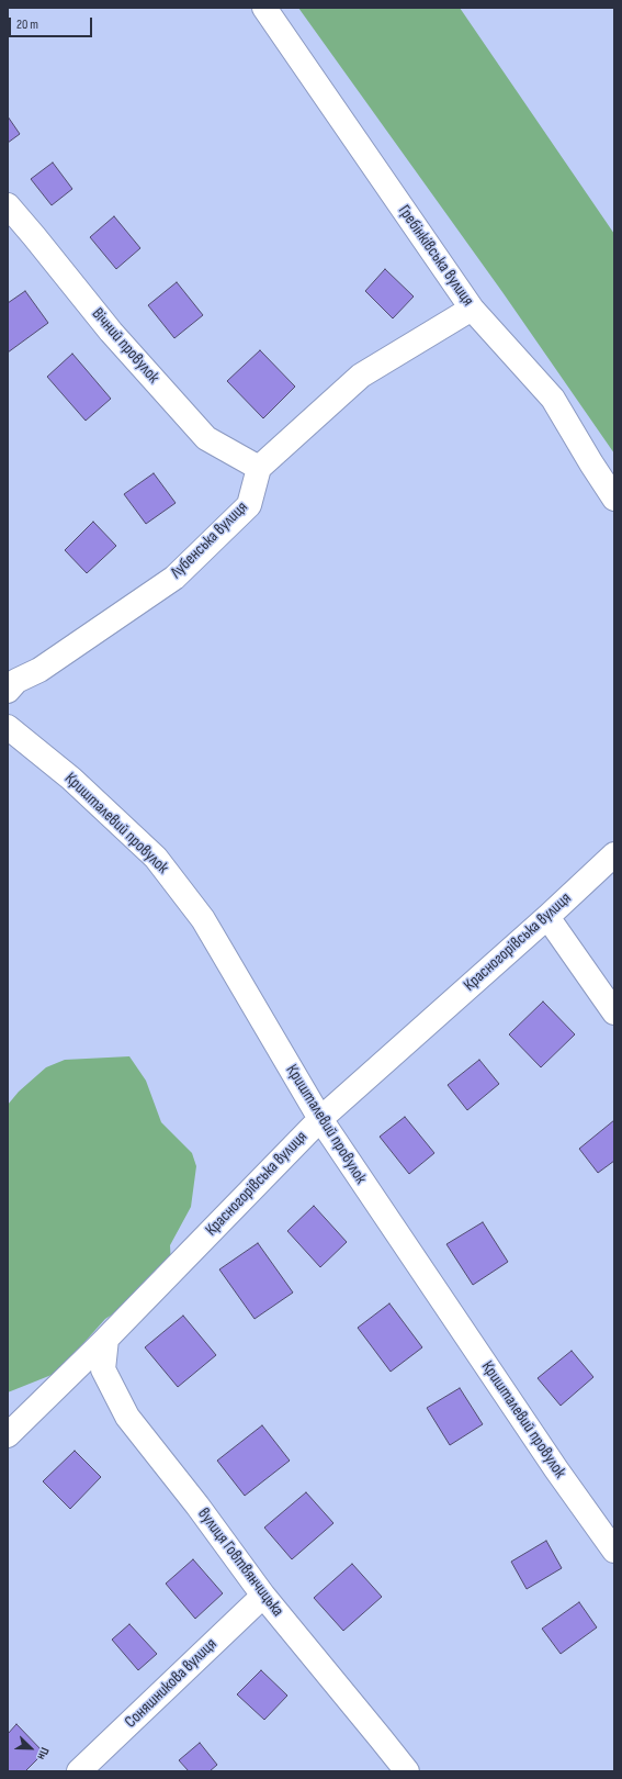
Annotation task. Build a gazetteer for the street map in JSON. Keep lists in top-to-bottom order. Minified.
{"streets":{"street":["Гребінківська вулиця","Вічний провулок","Лубенська вулиця","Кришталевий провулок","Красногорівська вулиця","вулиця Говтвянчицька","Соняшникова вулиця"]},"crossings":[["Вічний провулок","Лубенська вулиця"],["Кришталевий провулок","Красногорівська вулиця"],["Красногорівська вулиця","вулиця Говтвянчицька"],["вулиця Говтвянчицька","Соняшникова вулиця"]],"scale_bar":"20 m","north":"bottom right"}
